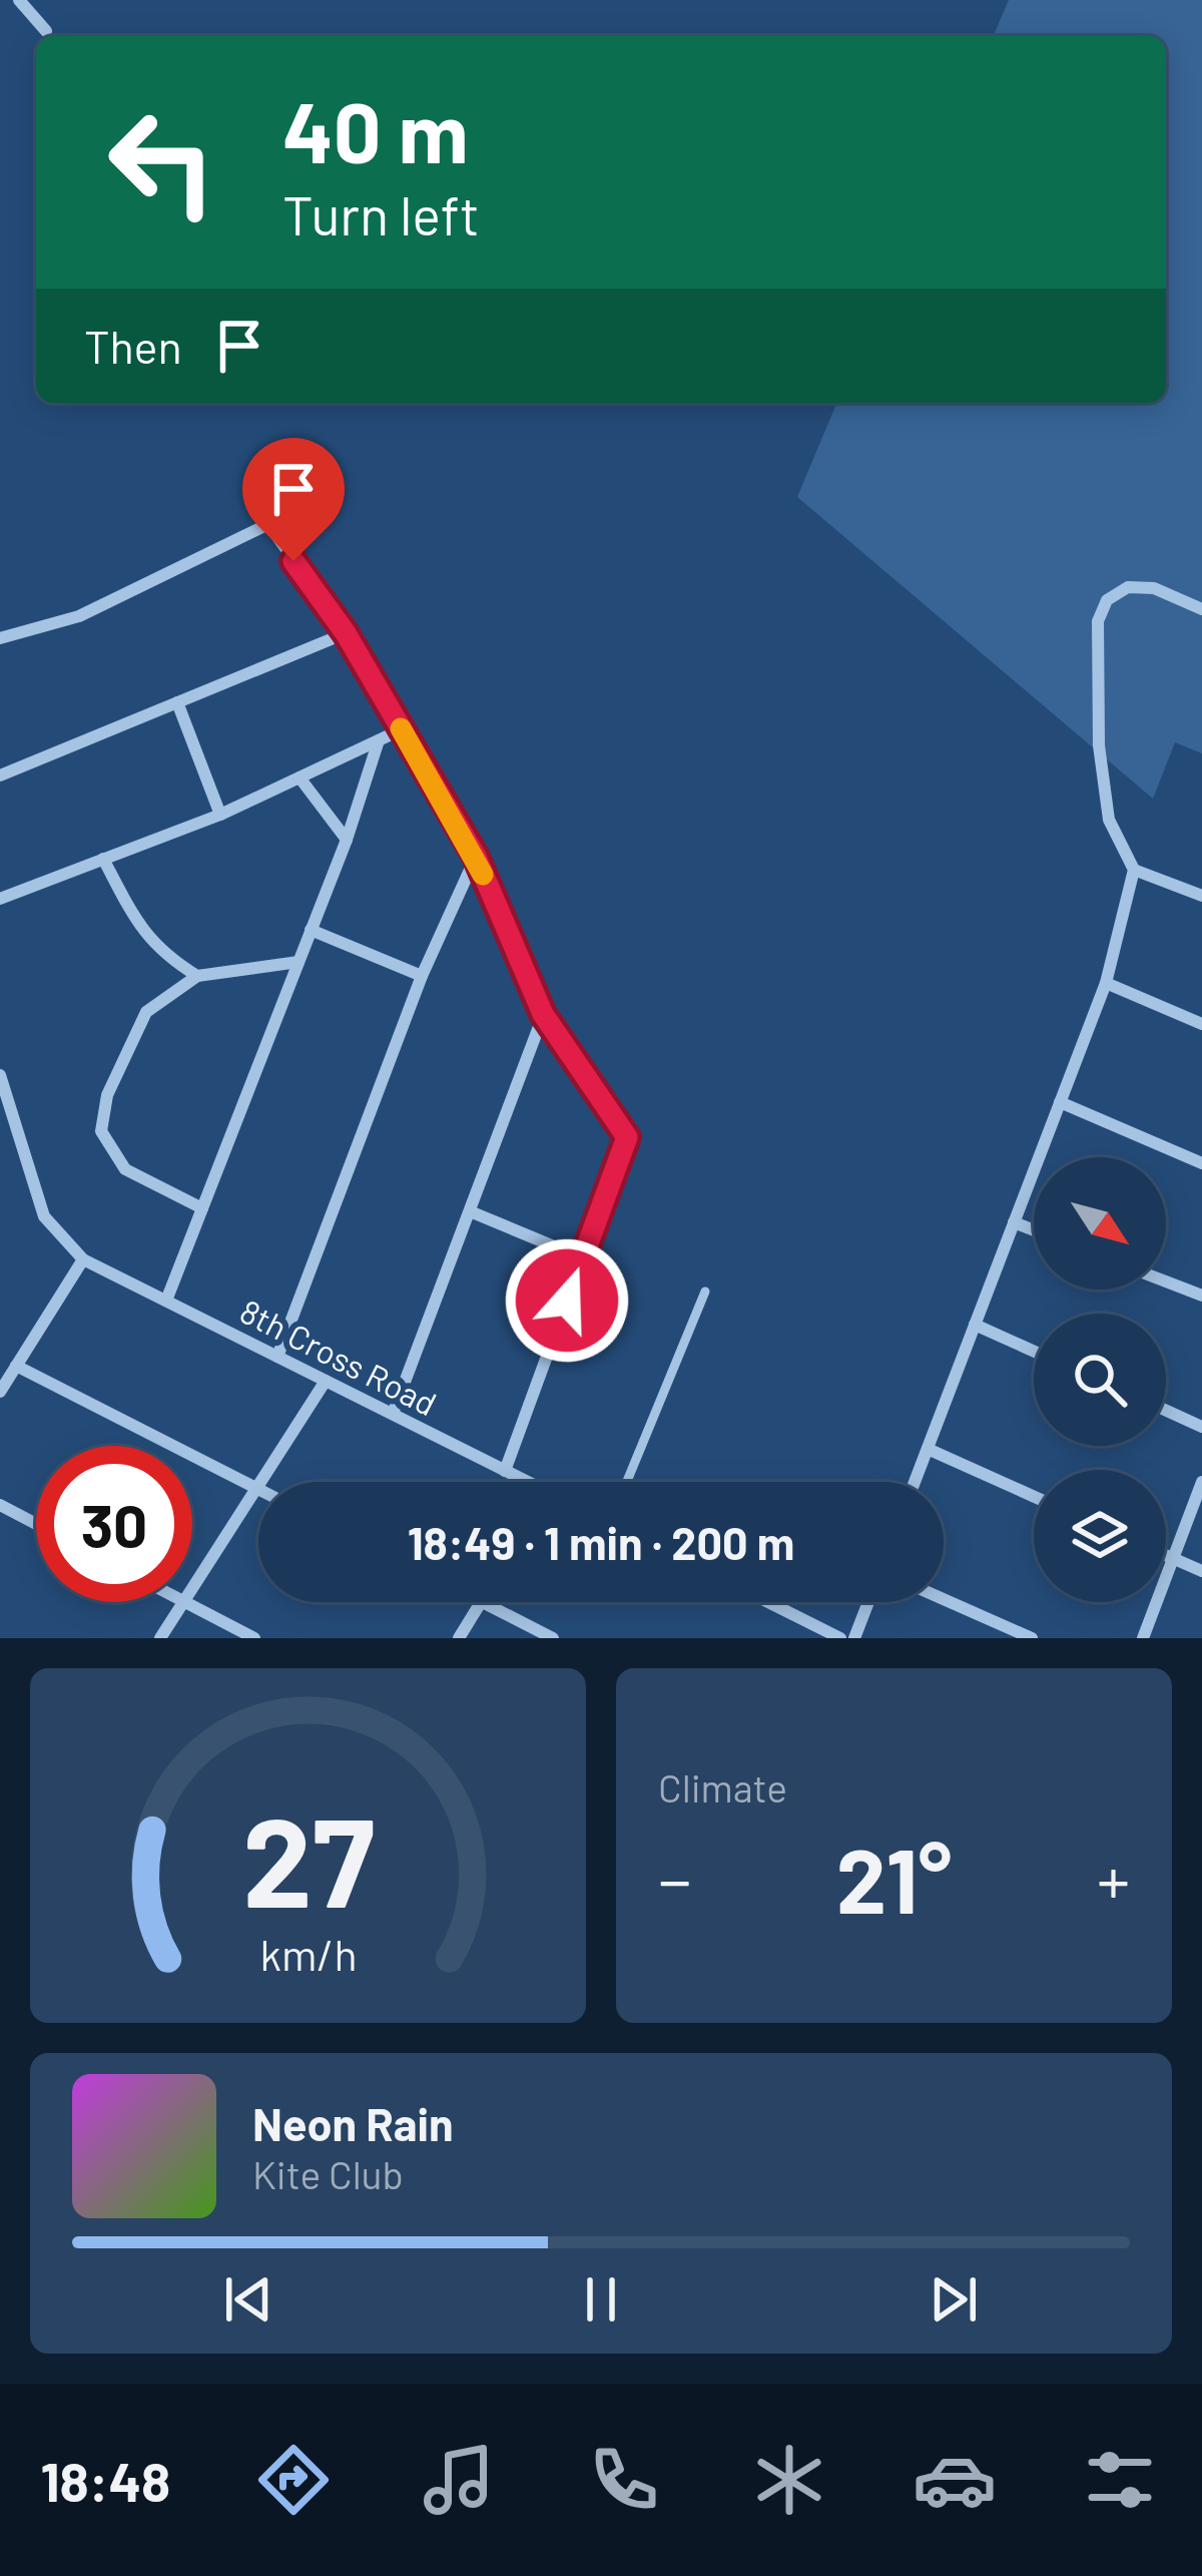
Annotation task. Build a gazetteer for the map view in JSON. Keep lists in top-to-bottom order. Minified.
{"streets":{"street":["8th Cross Road"]},"north":"bottom right","page":{"turn":["40 m","Turn left"],"then":"Then","limit":"30","trip":"18:49 · 1 min · 200 m","tile":"Climate","heat":["−","21°","+"],"song":["Neon Rain","Kite Club"],"tabs":"18:48","gauge":["27","km/h"]}}
